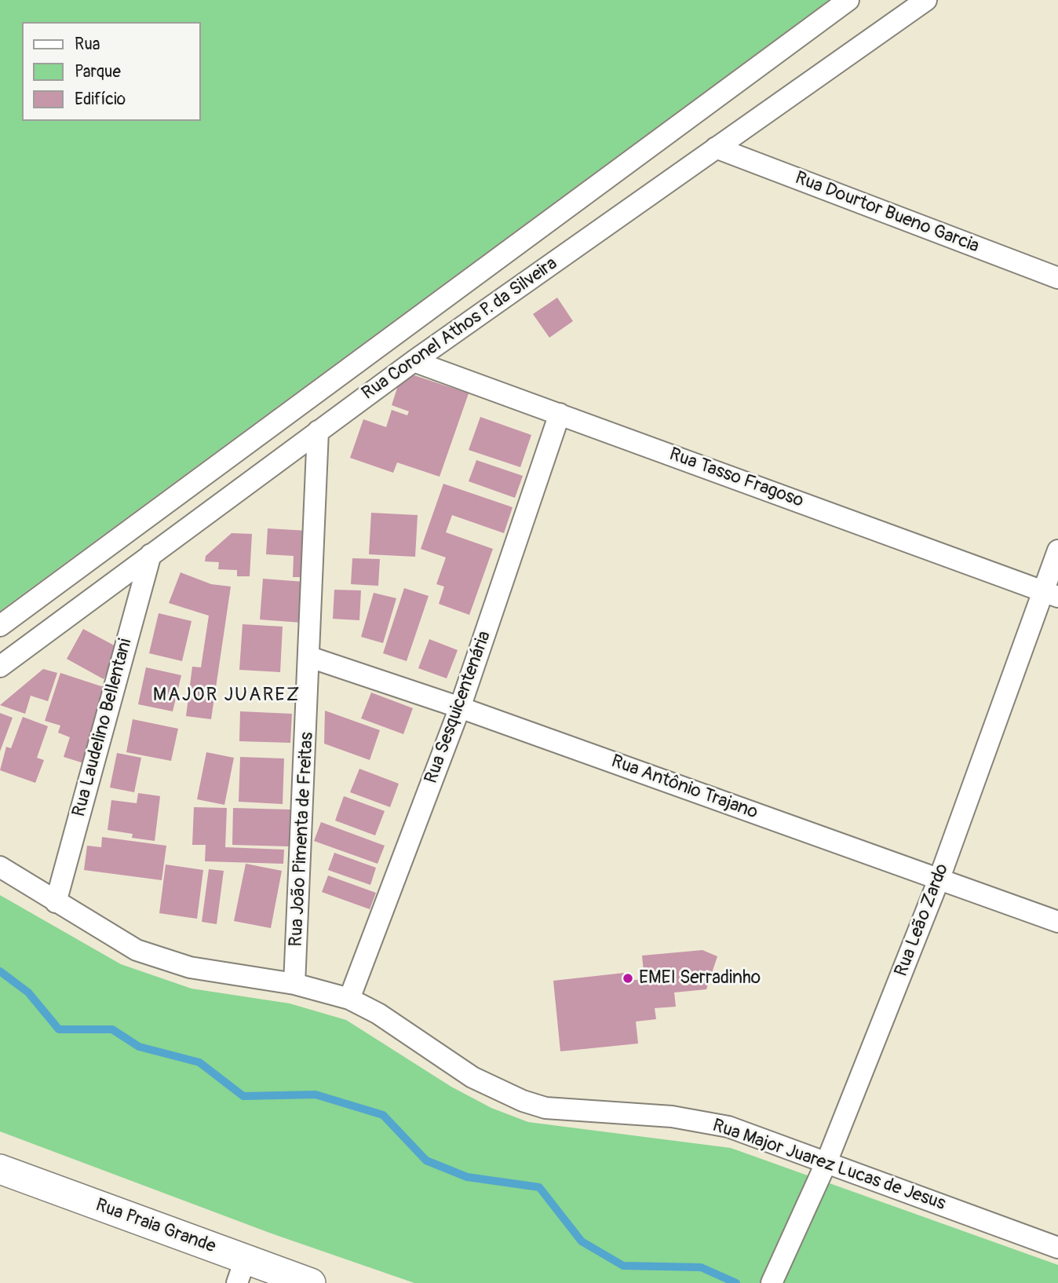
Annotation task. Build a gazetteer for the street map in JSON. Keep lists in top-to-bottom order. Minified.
{"streets":{"street":["Rua Dourtor Bueno Garcia","Rua Coronel Athos P. da Silveira","Rua Tasso Fragoso","Rua Sesquicentenária","Rua Laudelino Bellentani","Rua Antônio Trajano","Rua João Pimenta de Freitas","Rua Leão Zardo","Rua Major Juarez Lucas de Jesus","Rua Praia Grande"]},"crossings":[["Rua Dourtor Bueno Garcia","Rua Coronel Athos P. da Silveira"],["Rua Coronel Athos P. da Silveira","Rua Tasso Fragoso"],["Rua Coronel Athos P. da Silveira","Rua Laudelino Bellentani"],["Rua Coronel Athos P. da Silveira","Rua João Pimenta de Freitas"],["Rua Tasso Fragoso","Rua Sesquicentenária"],["Rua Tasso Fragoso","Rua Leão Zardo"],["Rua Sesquicentenária","Rua Antônio Trajano"],["Rua Sesquicentenária","Rua Major Juarez Lucas de Jesus"],["Rua Laudelino Bellentani","Rua Major Juarez Lucas de Jesus"],["Rua Antônio Trajano","Rua João Pimenta de Freitas"],["Rua Antônio Trajano","Rua Leão Zardo"],["Rua João Pimenta de Freitas","Rua Major Juarez Lucas de Jesus"],["Rua Leão Zardo","Rua Major Juarez Lucas de Jesus"]],"districts":["MAJOR JUAREZ"],"places":["EMEI Serradinho"],"legend":["Rua","Parque","Edifício"]}
